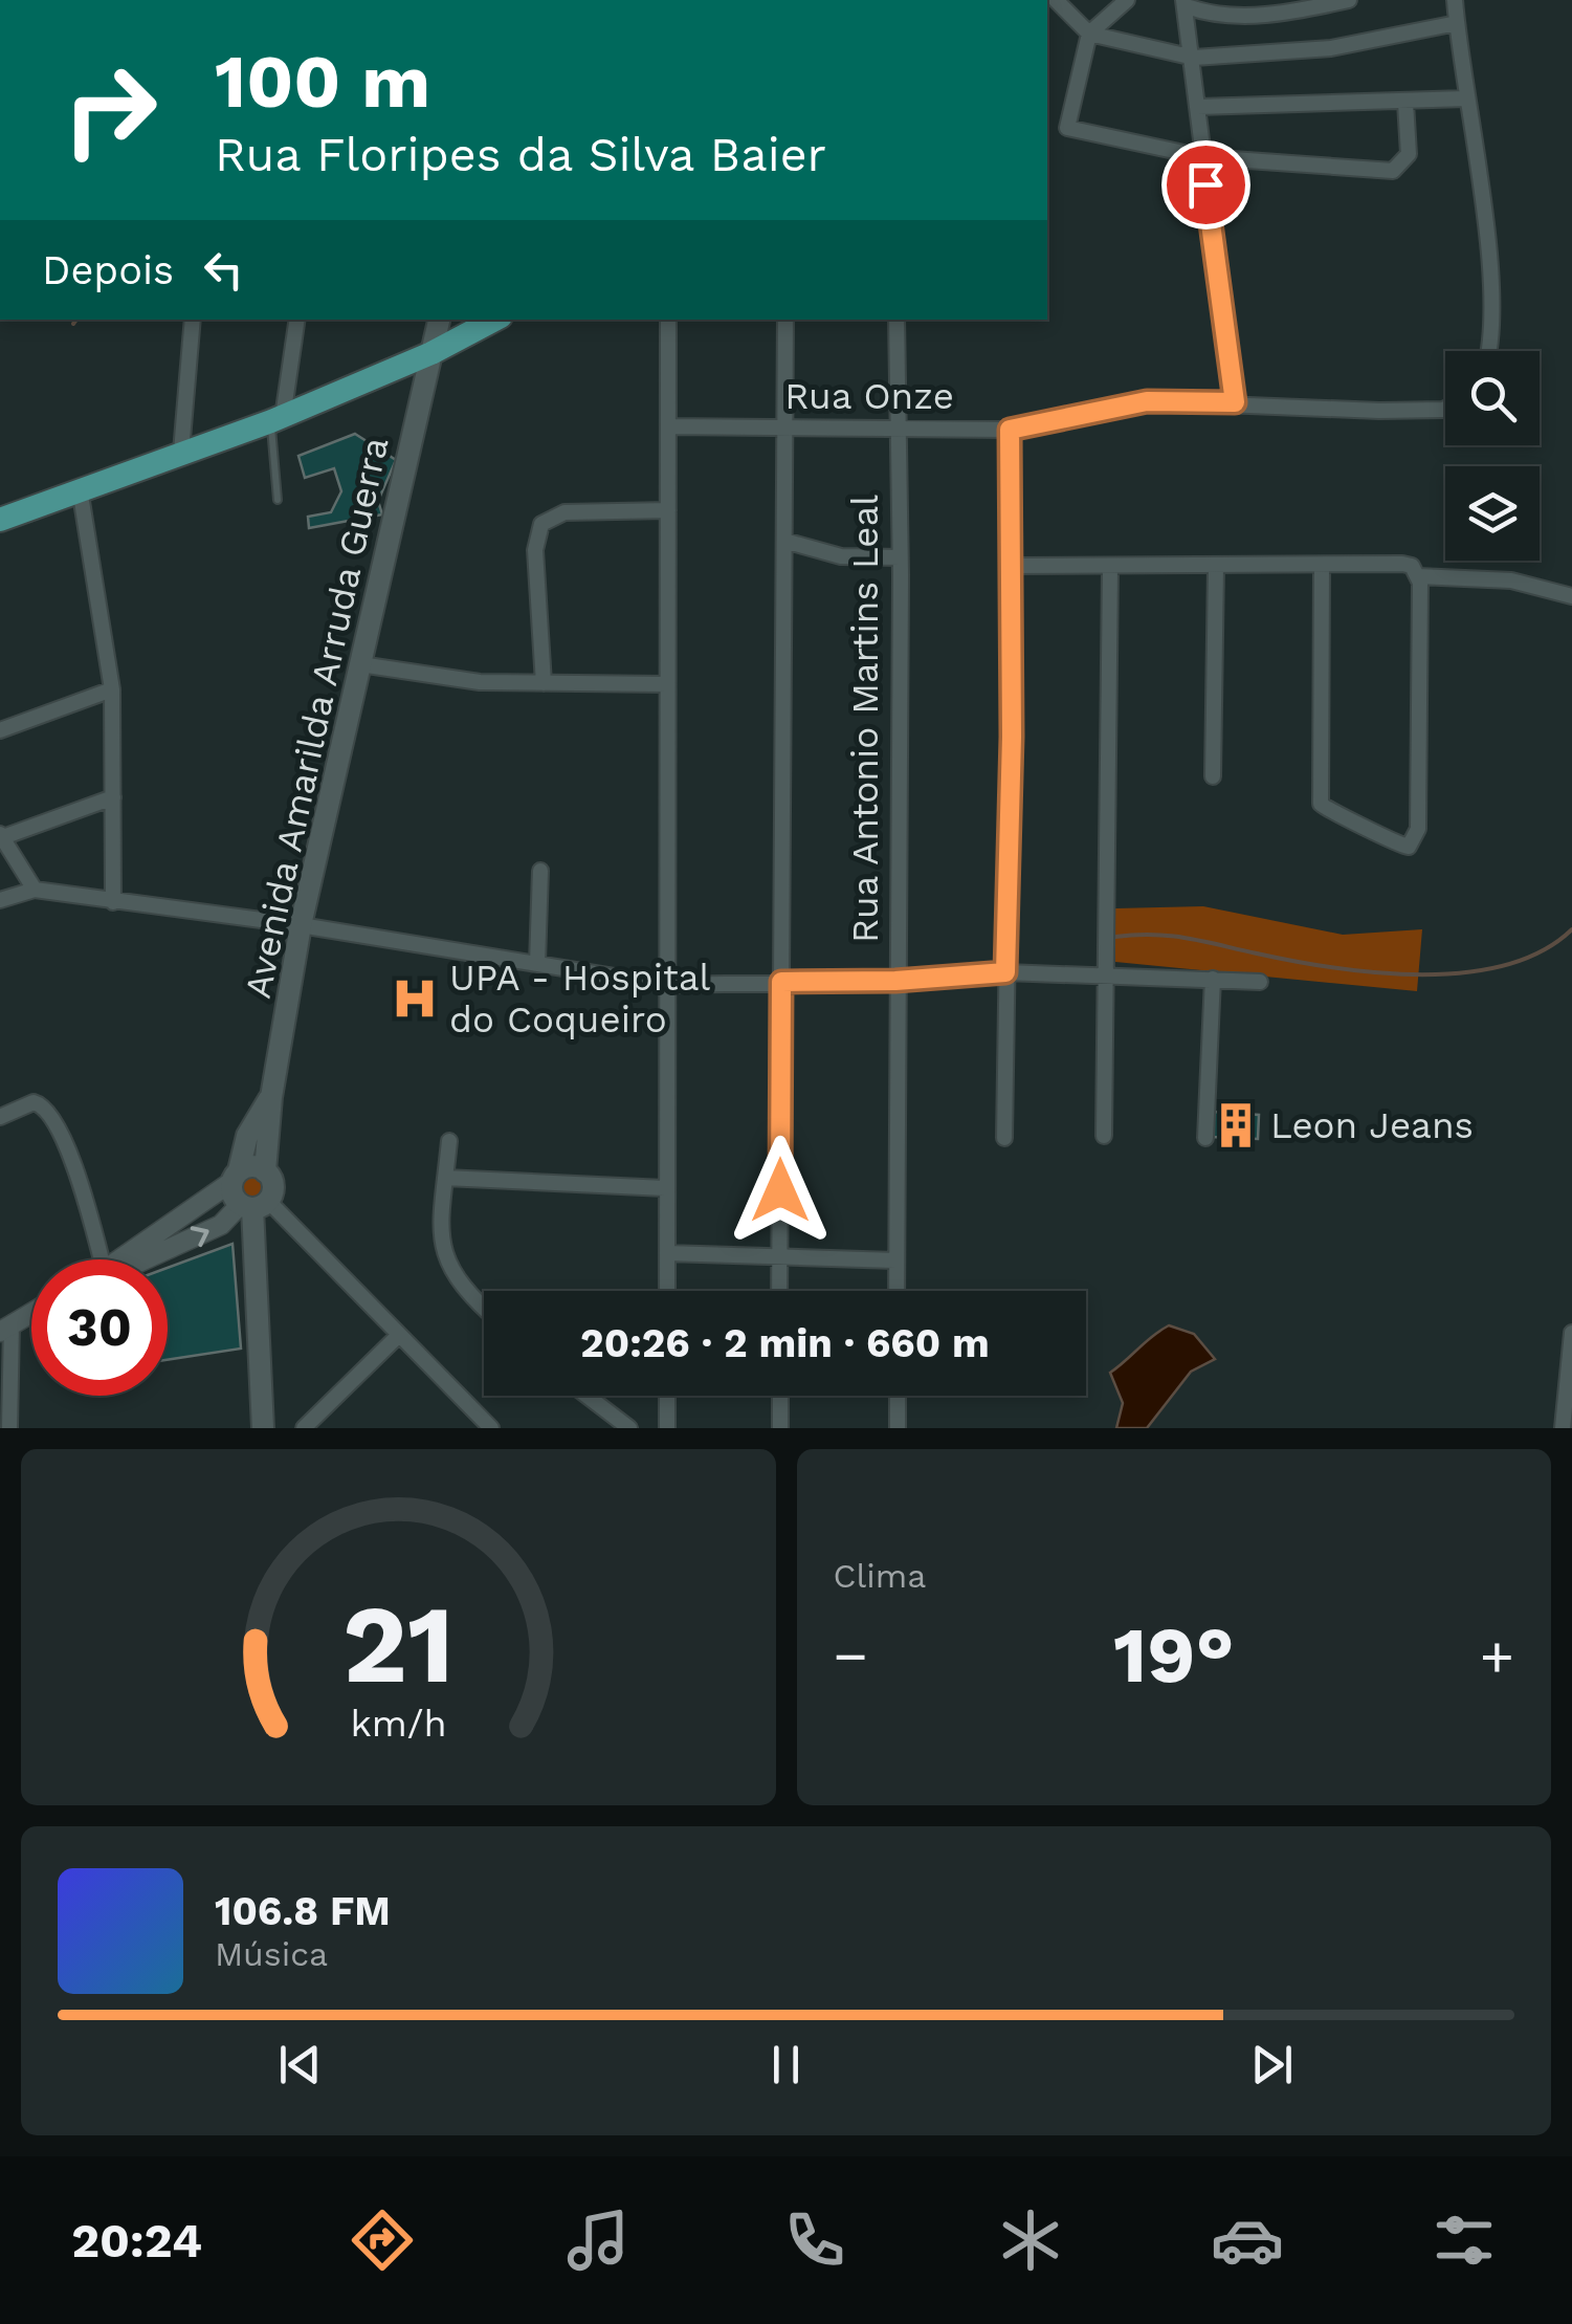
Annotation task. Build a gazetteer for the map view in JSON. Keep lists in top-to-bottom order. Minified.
{"streets":{"main road":["Avenida Amarilda Arruda Guerra"],"street":["Rua Onze","Rua Antonio Martins Leal"]},"crossings":[["Rua Onze","Rua Antonio Martins Leal"]],"places":{"hospital":["UPA - Hospital do Coqueiro"],"building":["Leon Jeans"]},"page":{"turn":["100 m","Rua Floripes da Silva Baier"],"then":"Depois","limit":"30","trip":"20:26 · 2 min · 660 m","tile":"Clima","heat":["−","19°","+"],"song":["106.8 FM","Música"],"tabs":"20:24","gauge":["21","km/h"]}}
